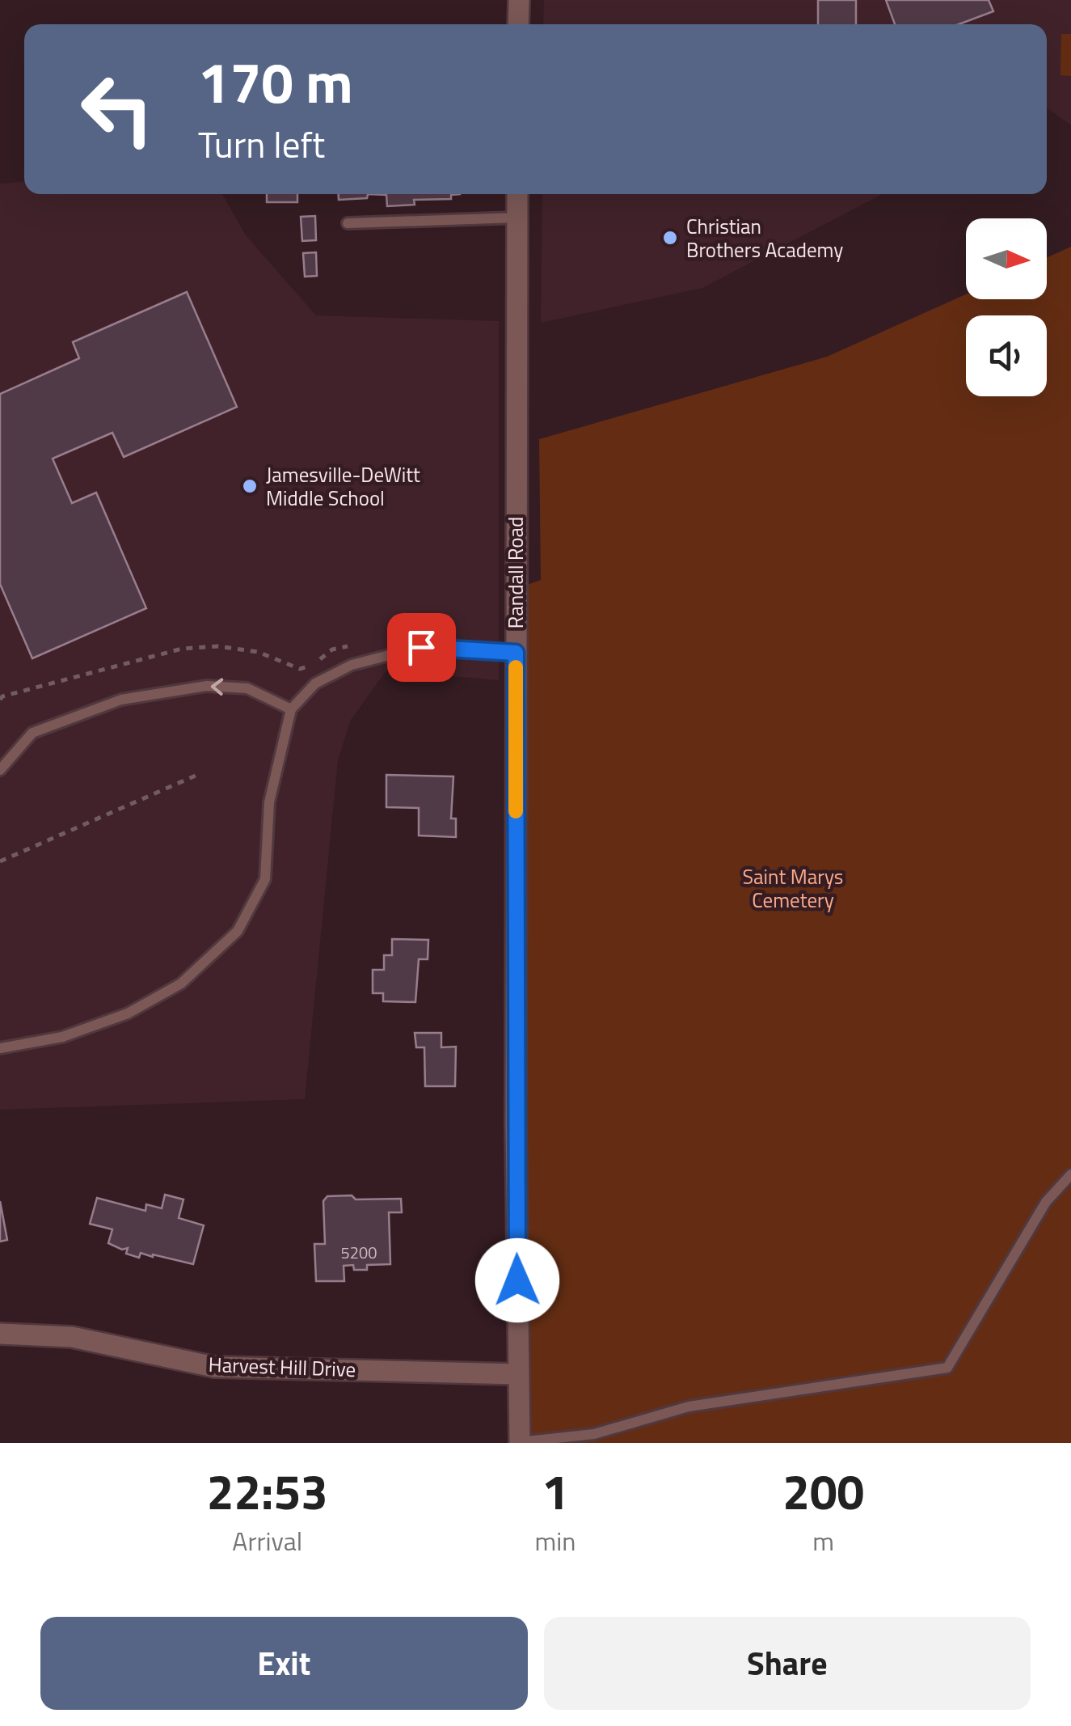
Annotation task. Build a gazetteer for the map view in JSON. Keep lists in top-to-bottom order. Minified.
{"streets":{"street":["Randall Road","Harvest Hill Drive"]},"crossings":[["Randall Road","Harvest Hill Drive"]],"parks":["Saint Marys Cemetery"],"places":["Christian Brothers Academy","Jamesville-DeWitt Middle School"],"house_numbers":["5200"],"north":"right","page":{"turn":["170 m","Turn left"],"eta":["22:53","Arrival","1","min","200","m"],"buttons":["Exit","Share"]}}
